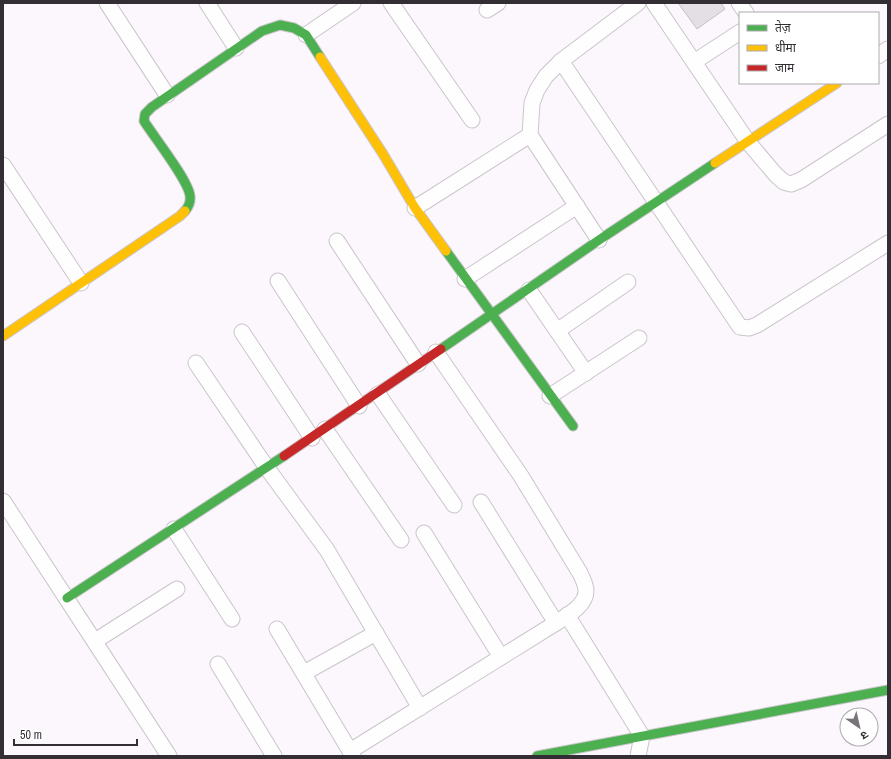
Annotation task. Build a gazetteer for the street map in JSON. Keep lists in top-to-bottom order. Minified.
{"legend":["तेज़","धीमा","जाम"],"scale_bar":"50 m","north":"bottom right"}
